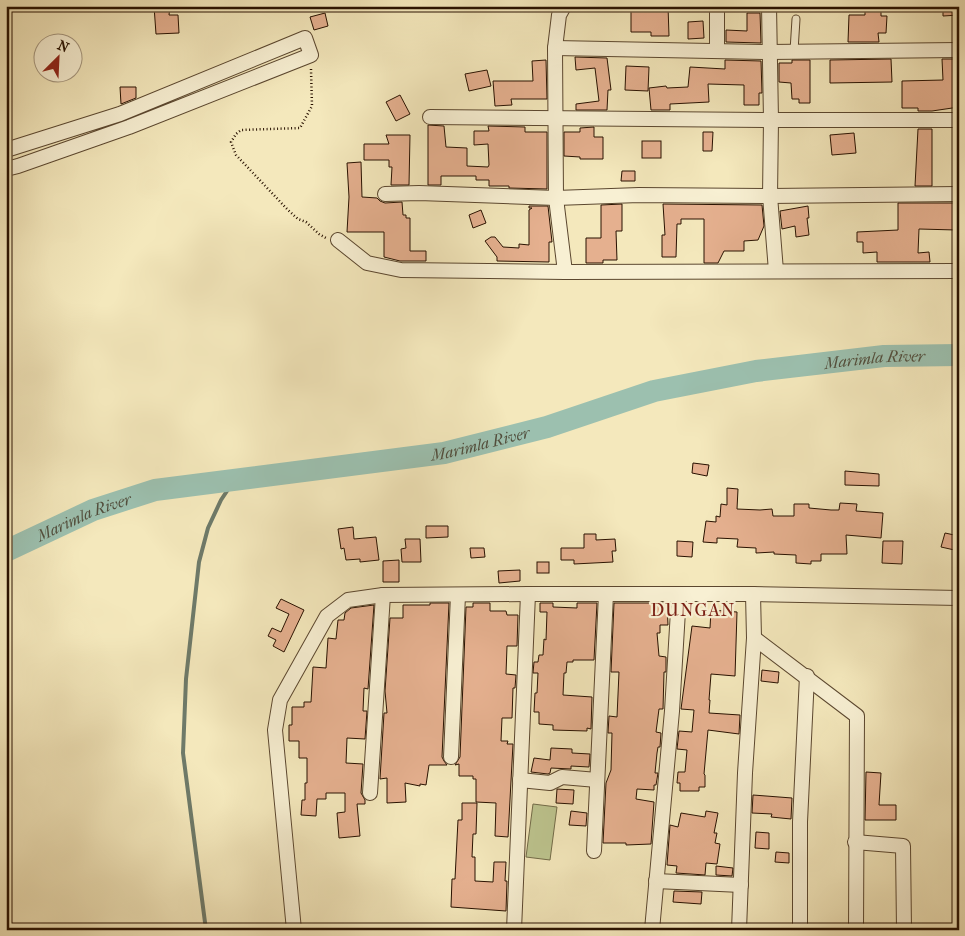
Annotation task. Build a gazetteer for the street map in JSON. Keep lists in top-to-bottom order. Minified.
{"districts":["DUNGAN"],"water":["Marimla River"],"north":"top right"}
